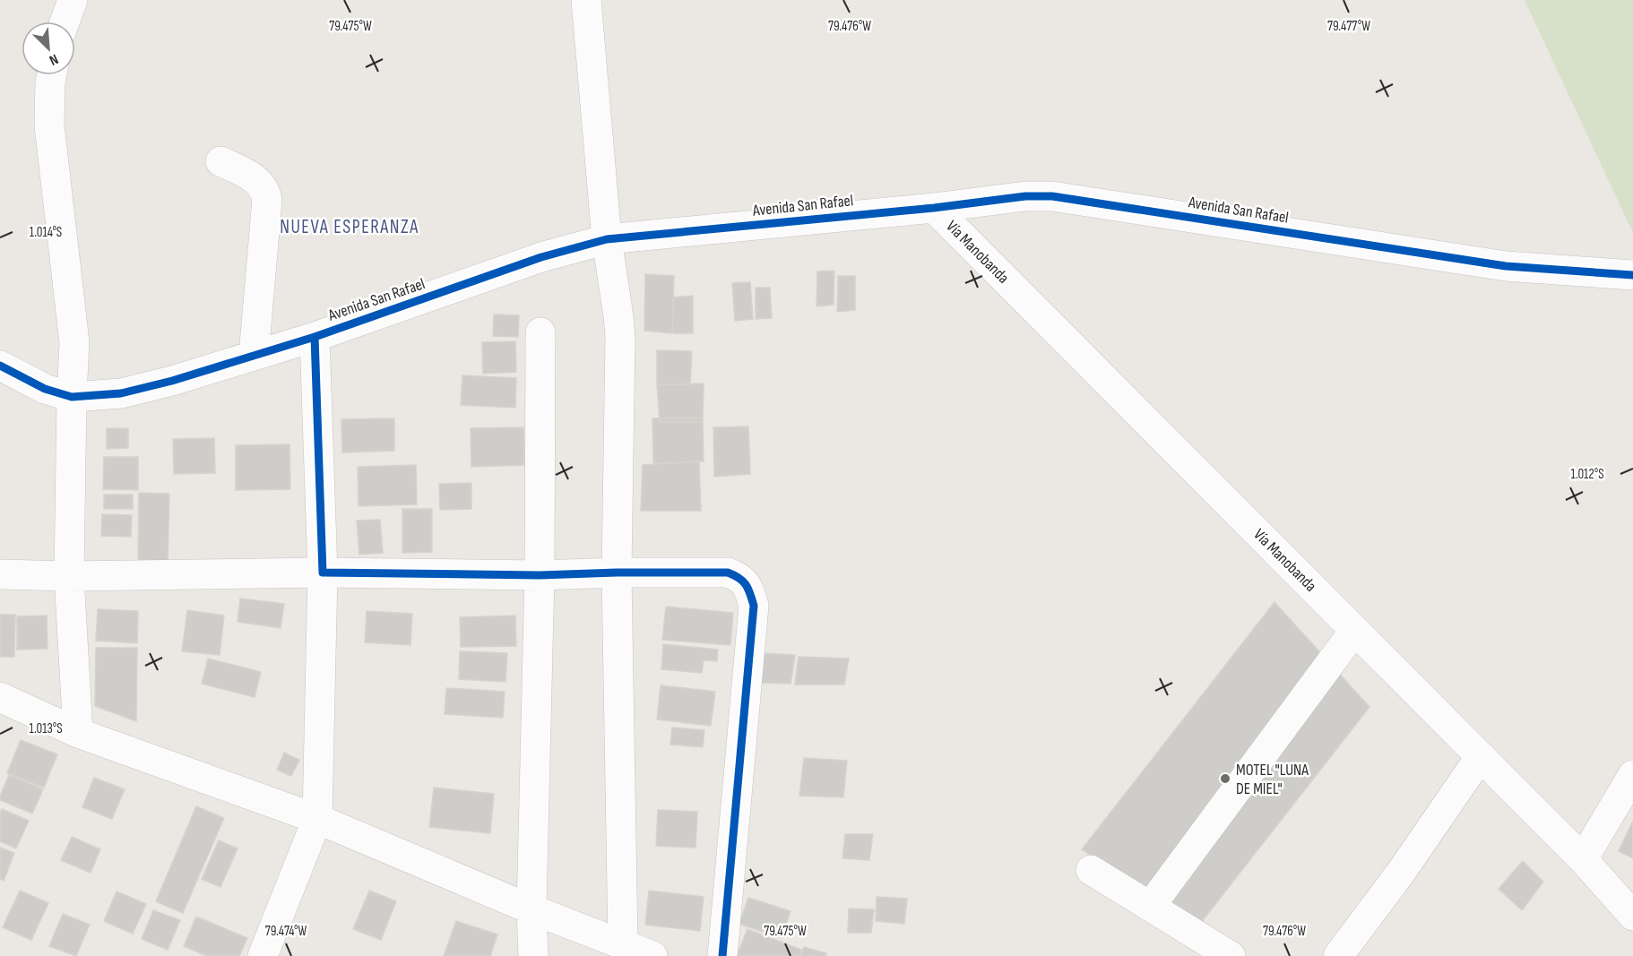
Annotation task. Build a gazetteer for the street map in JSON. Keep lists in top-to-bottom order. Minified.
{"streets":{"street":["Avenida San Rafael","Vía Manobanda"]},"crossings":[["Avenida San Rafael","Vía Manobanda"]],"districts":["NUEVA ESPERANZA"],"places":["MOTEL \"LUNA DE MIEL\""],"north":"bottom right","coordinates":["79.475°W","79.476°W","79.477°W","1.014°S","1.012°S","1.013°S","79.474°W"]}
